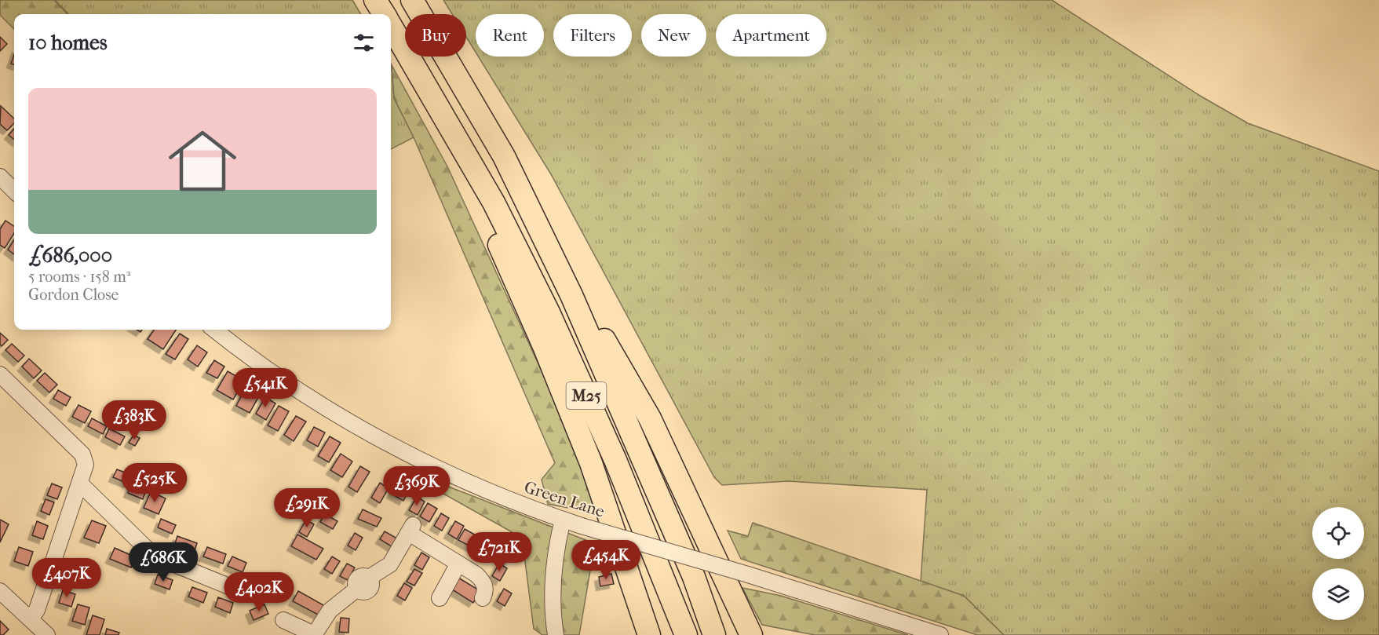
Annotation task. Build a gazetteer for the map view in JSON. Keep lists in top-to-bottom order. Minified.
{"streets":{"highway":["M25"],"street":["Green Lane"]},"page":{"chip":["Buy","Rent","Filters","New","Apartment"],"heading":"10 homes","list":[{"name":"£686,000","note":"5 rooms · 158 m² · Gordon Close"}],"price":["£541K","£383K","£525K","£369K","£291K","£721K","£454K","£686K","£407K","£402K"]}}
